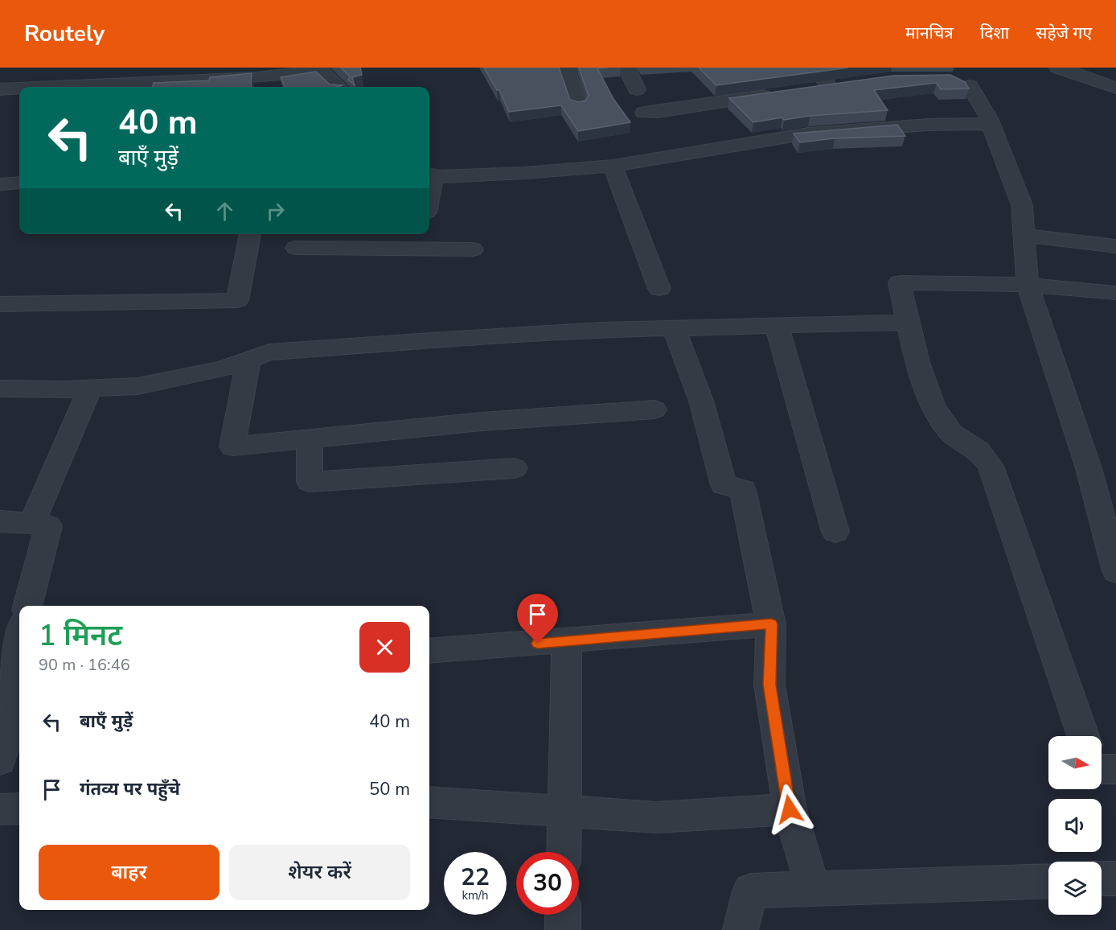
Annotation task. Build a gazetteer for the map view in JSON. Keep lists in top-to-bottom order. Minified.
{"north":"right","page":{"header":"Routely","nav":["मानचित्र","दिशा","सहेजे गए"],"turn":["40 m","बाएँ मुड़ें"],"heading":["1 मिनट","90 m · 16:46"],"list":[{"name":"बाएँ मुड़ें","value":"40 m"},{"name":"गंतव्य पर पहुँचे","value":"50 m"}],"buttons":["बाहर","शेयर करें"],"speed":"22 km/h","limit":"30"}}
